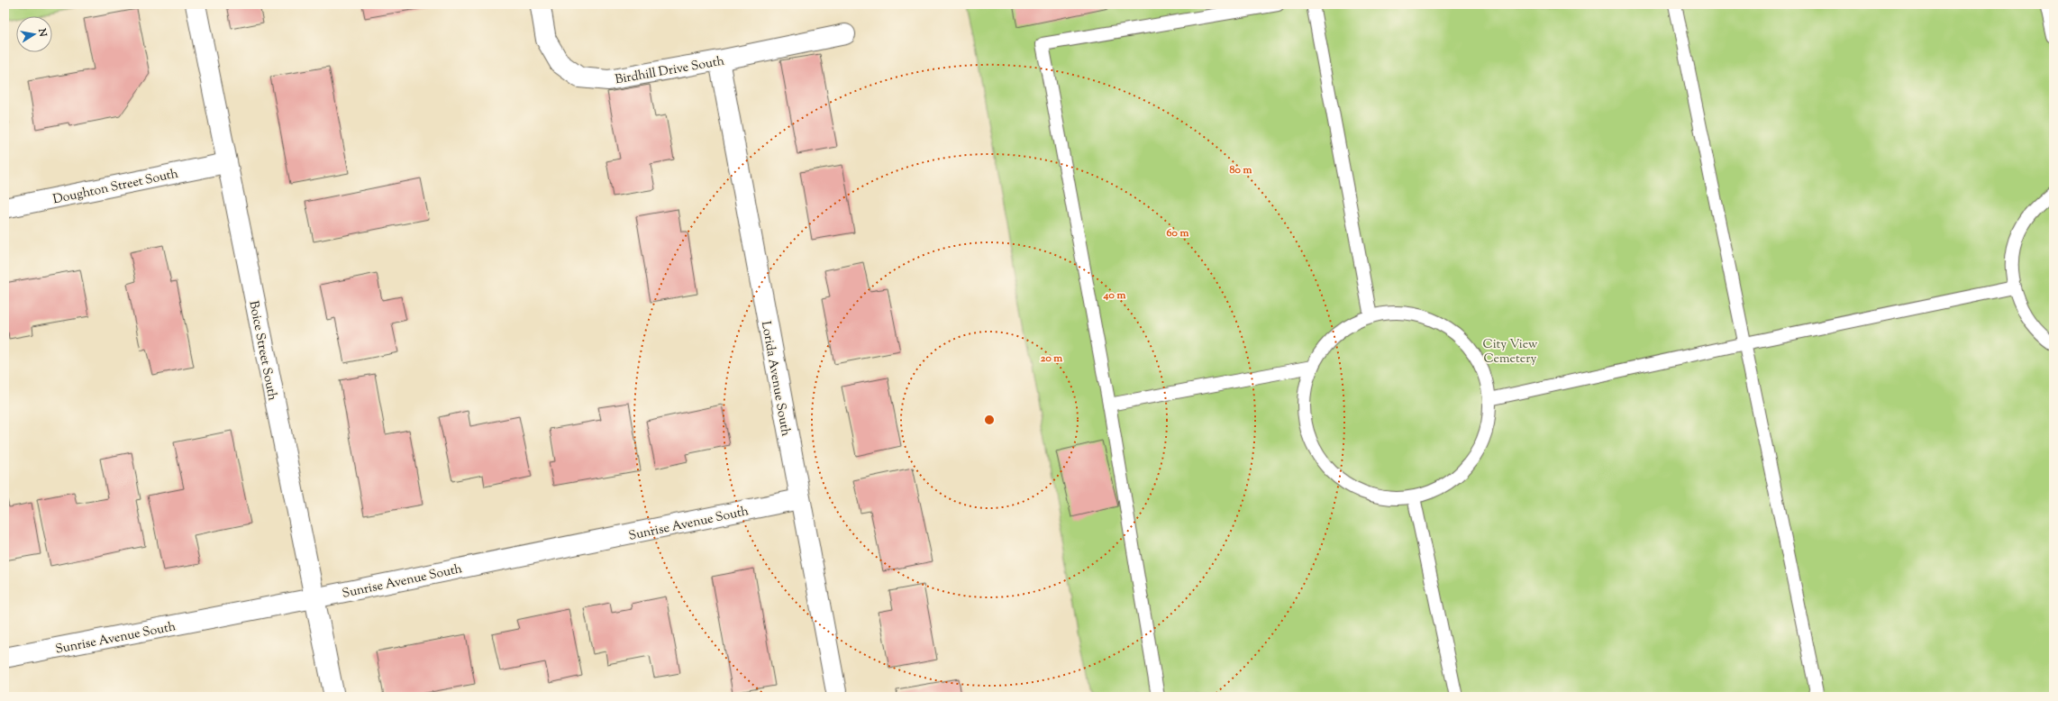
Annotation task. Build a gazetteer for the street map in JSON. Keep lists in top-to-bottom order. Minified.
{"streets":{"street":["Birdhill Drive South","Doughton Street South","Boice Street South","Lorida Avenue South","Sunrise Avenue South"]},"crossings":[["Birdhill Drive South","Lorida Avenue South"],["Doughton Street South","Boice Street South"],["Boice Street South","Sunrise Avenue South"],["Lorida Avenue South","Sunrise Avenue South"]],"parks":["City View Cemetery"],"north":"right","rings":["80 m","60 m","40 m","20 m"]}
